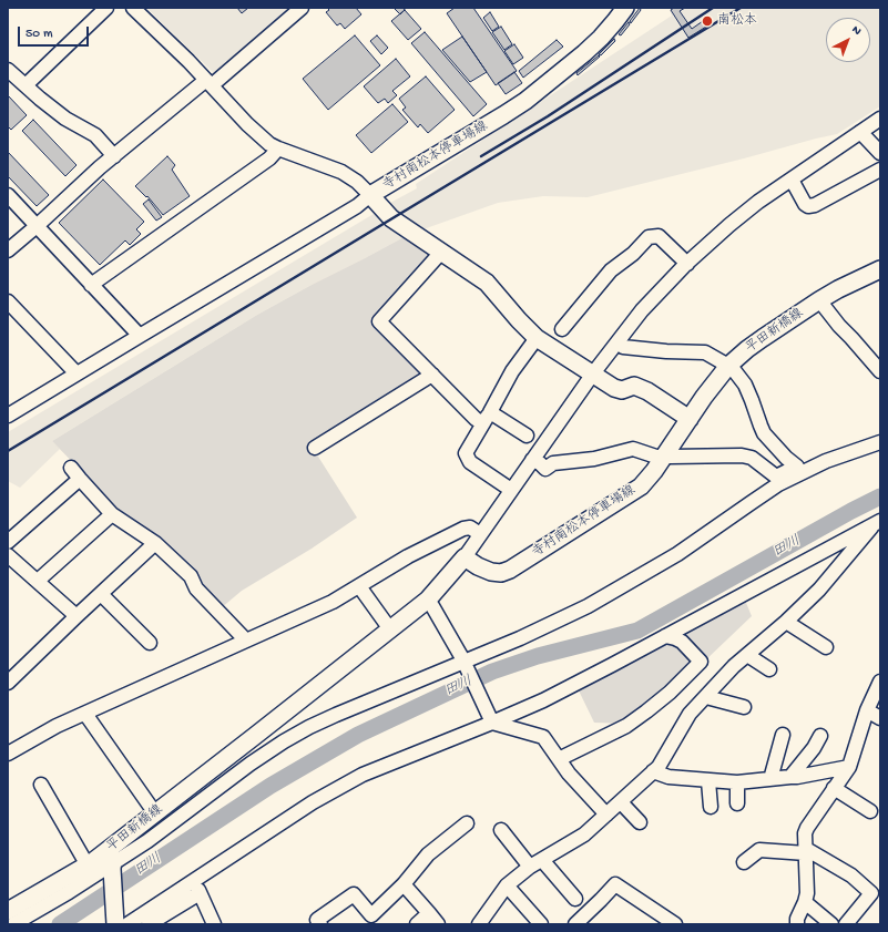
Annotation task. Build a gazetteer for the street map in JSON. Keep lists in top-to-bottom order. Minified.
{"streets":{"main road":["寺村南松本停車場線","平田新橋線"]},"crossings":[["寺村南松本停車場線","平田新橋線"]],"water":["田川"],"places":["南松本"],"scale_bar":"50 m","north":"top right"}
